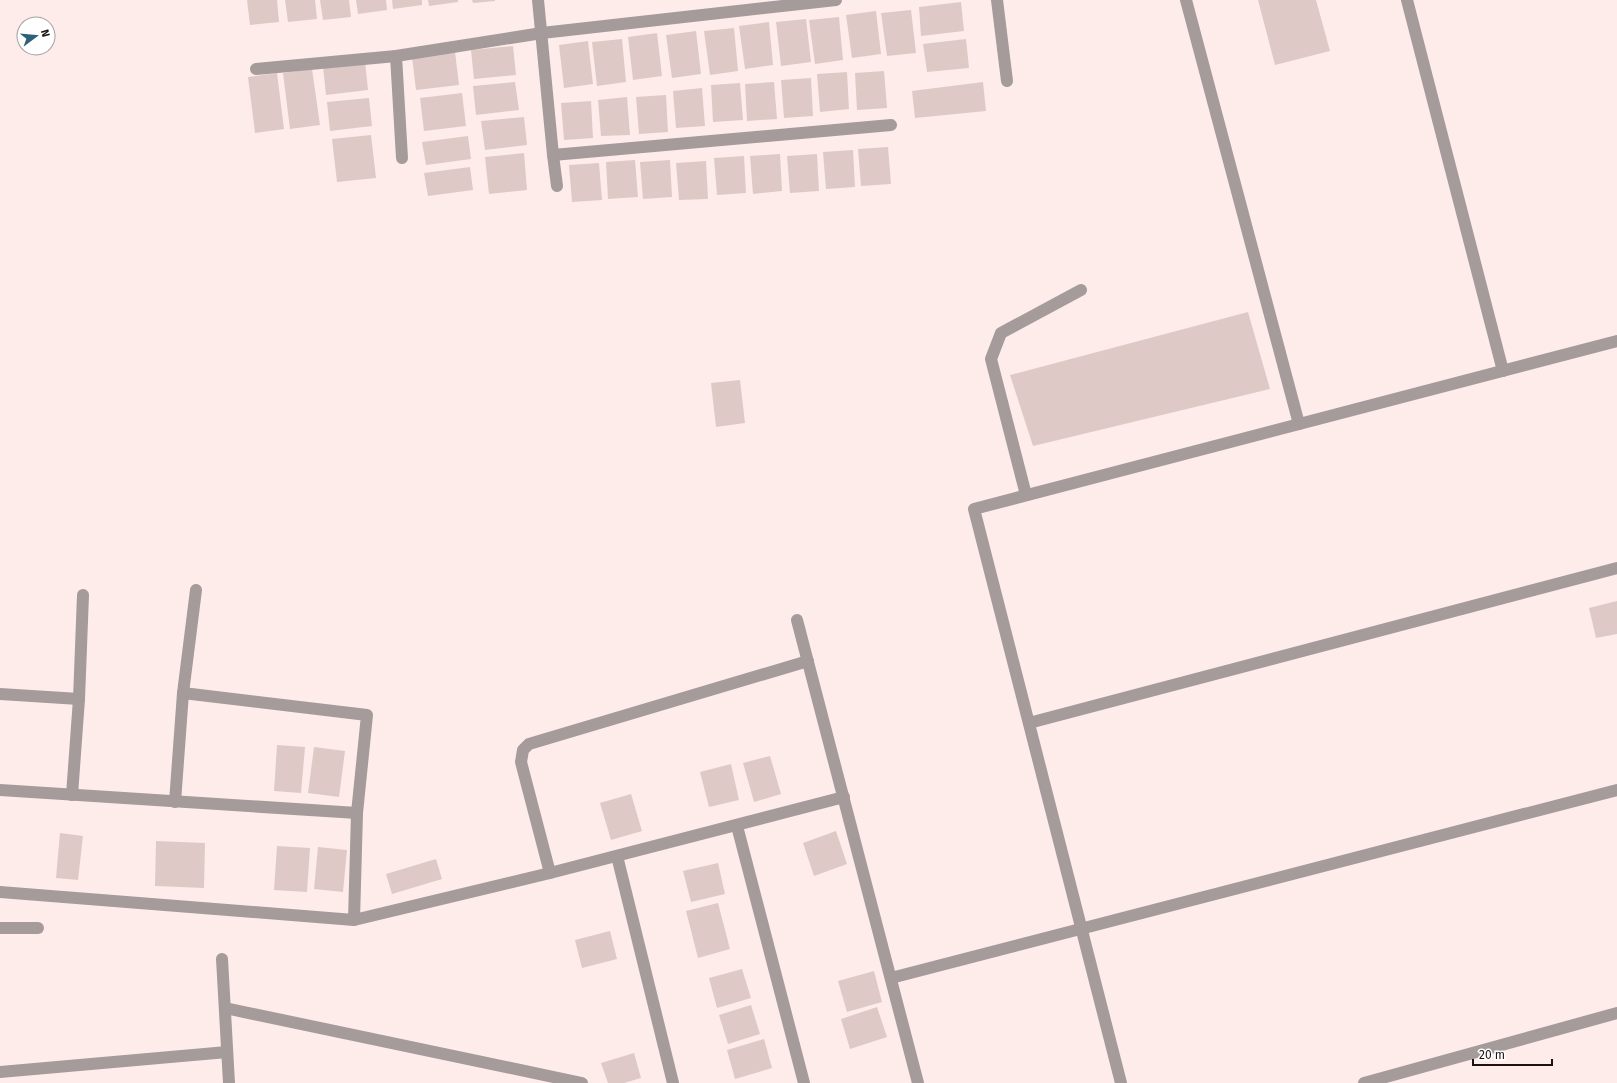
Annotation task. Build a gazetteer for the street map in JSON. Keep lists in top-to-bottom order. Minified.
{"scale_bar":"20 m","north":"right"}
